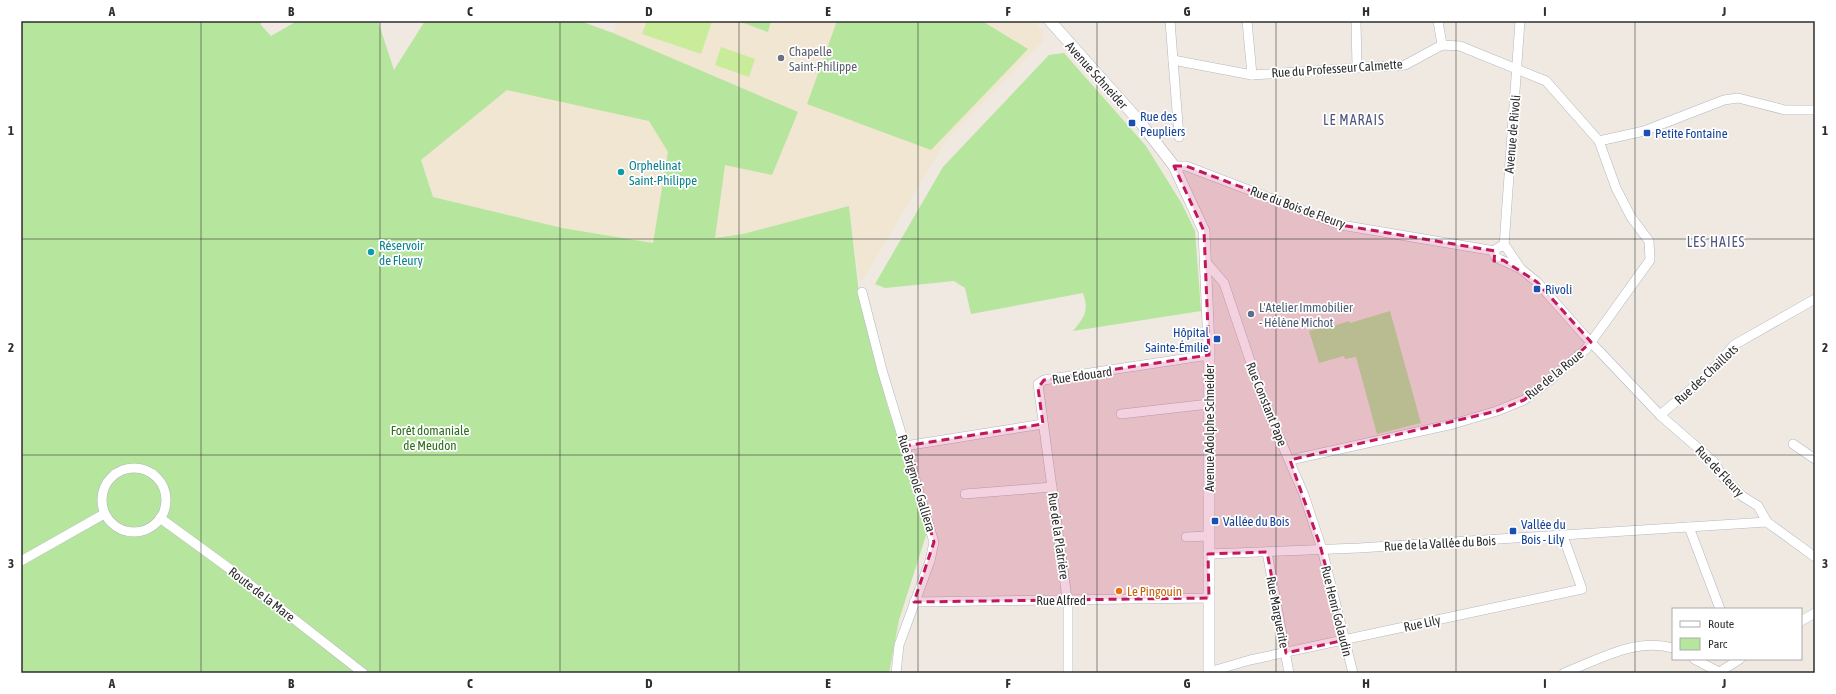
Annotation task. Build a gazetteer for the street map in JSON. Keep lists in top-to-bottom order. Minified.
{"streets":{"street":["Rue du Professeur Calmette","Avenue Schneider","Avenue de Rivoli","Rue du Bois de Fleury","Rue de la Roue","Rue des Chaillots","Rue Edouard","Rue Constant Pape","Avenue Adolphe Schneider","Rue de Fleury","Rue Brignole Galliera","Rue de la Platrière","Rue de la Vallée du Bois","Route de la Mare","Rue Alfred","Rue Henri Golaudin","Rue Marguerite","Rue Lily"]},"crossings":[["Avenue Schneider","Rue du Bois de Fleury"],["Avenue Schneider","Avenue Adolphe Schneider"],["Avenue de Rivoli","Rue du Bois de Fleury"],["Rue du Bois de Fleury","Avenue Adolphe Schneider"],["Rue de la Roue","Rue Constant Pape"],["Rue des Chaillots","Rue de Fleury"],["Rue Edouard","Avenue Adolphe Schneider"],["Rue Edouard","Rue de la Platrière"],["Rue Constant Pape","Avenue Adolphe Schneider"],["Rue Constant Pape","Rue de la Vallée du Bois"],["Rue Constant Pape","Rue Henri Golaudin"],["Avenue Adolphe Schneider","Rue de la Vallée du Bois"],["Avenue Adolphe Schneider","Rue Alfred"],["Avenue Adolphe Schneider","Rue Lily"],["Rue de Fleury","Rue de la Vallée du Bois"],["Rue Brignole Galliera","Rue Alfred"],["Rue de la Platrière","Rue Alfred"],["Rue de la Vallée du Bois","Rue Henri Golaudin"],["Rue de la Vallée du Bois","Rue Marguerite"],["Rue de la Vallée du Bois","Rue Lily"],["Rue Henri Golaudin","Rue Lily"],["Rue Marguerite","Rue Lily"]],"districts":["LE MARAIS","LES HAIES"],"parks":["Forêt domaniale de Meudon"],"places":{"other":["Chapelle Saint-Philippe","Orphelinat Saint-Philippe","Réservoir de Fleury","L'Atelier Immobilier - Hélène Michot","Le Pingouin"],"transit":["Rue des Peupliers","Petite Fontaine","Rivoli","Hôpital Sainte-Émilie","Vallée du Bois","Vallée du Bois - Lily"]},"legend":["Route","Parc"],"grid":{"columns":["A","B","C","D","E","F","G","H","I","J"],"rows":["1","2","3"]}}
